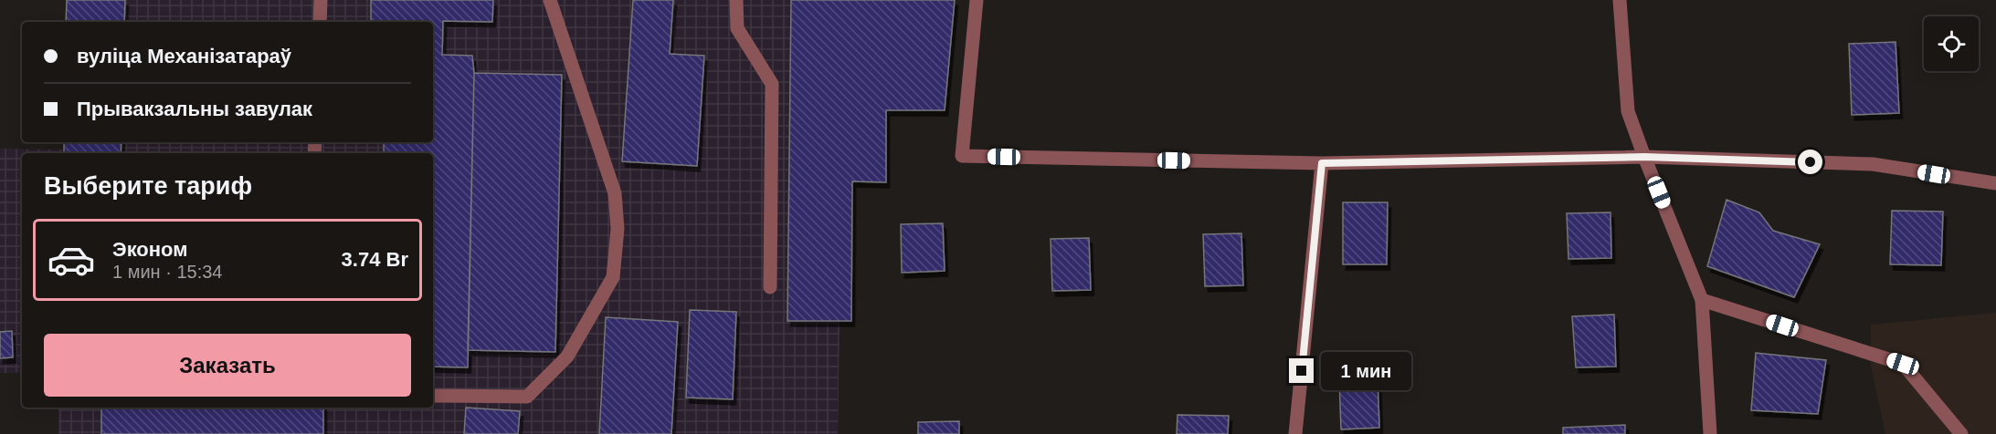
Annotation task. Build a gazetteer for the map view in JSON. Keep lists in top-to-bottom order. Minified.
{"page":{"banner":["вуліца Механізатараў","Прывакзальны завулак"],"heading":"Выберите тариф","list":[{"name":"Эконом","note":"1 мин · 15:34","value":"3.74 Br"}],"buttons":"Заказать","bubble":"1 мин"}}
